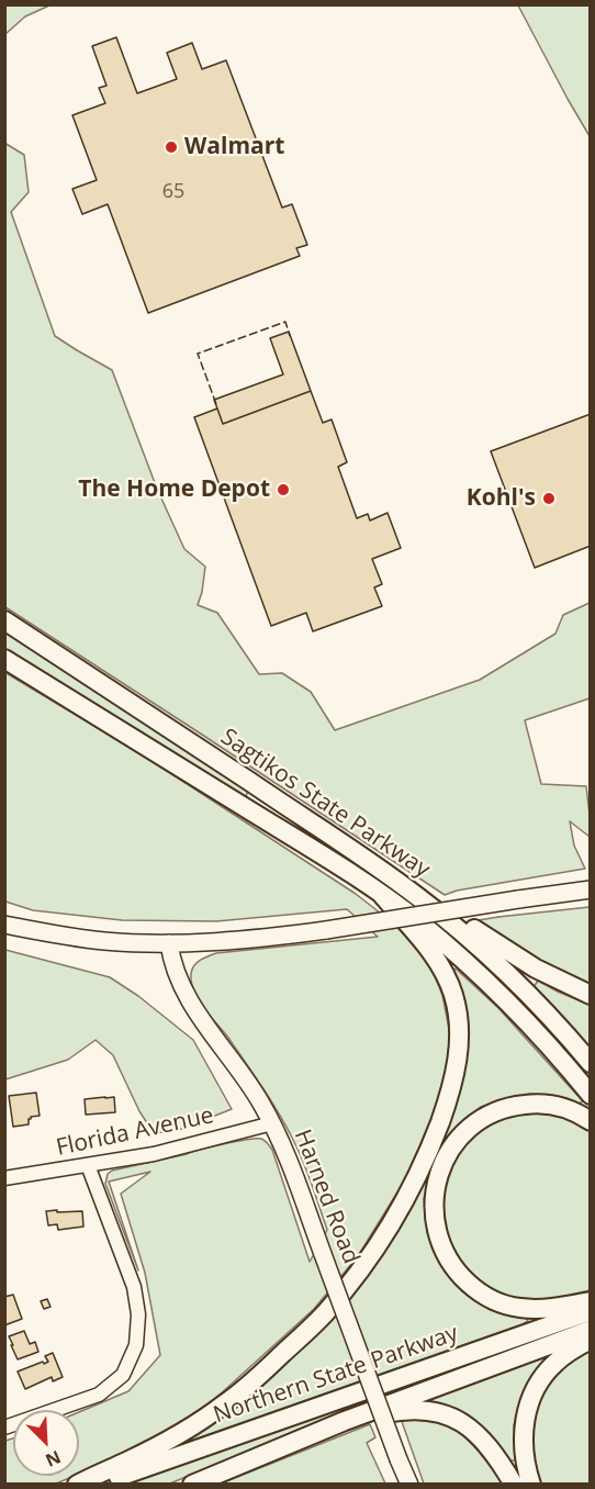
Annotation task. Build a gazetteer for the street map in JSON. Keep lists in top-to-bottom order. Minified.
{"streets":{"highway":["Sagtikos State Parkway","Northern State Parkway"],"main road":["Harned Road"],"street":["Florida Avenue"]},"crossings":[["Florida Avenue","Harned Road"]],"places":["Walmart","The Home Depot","Kohl's"],"house_numbers":["65"],"north":"bottom right"}
